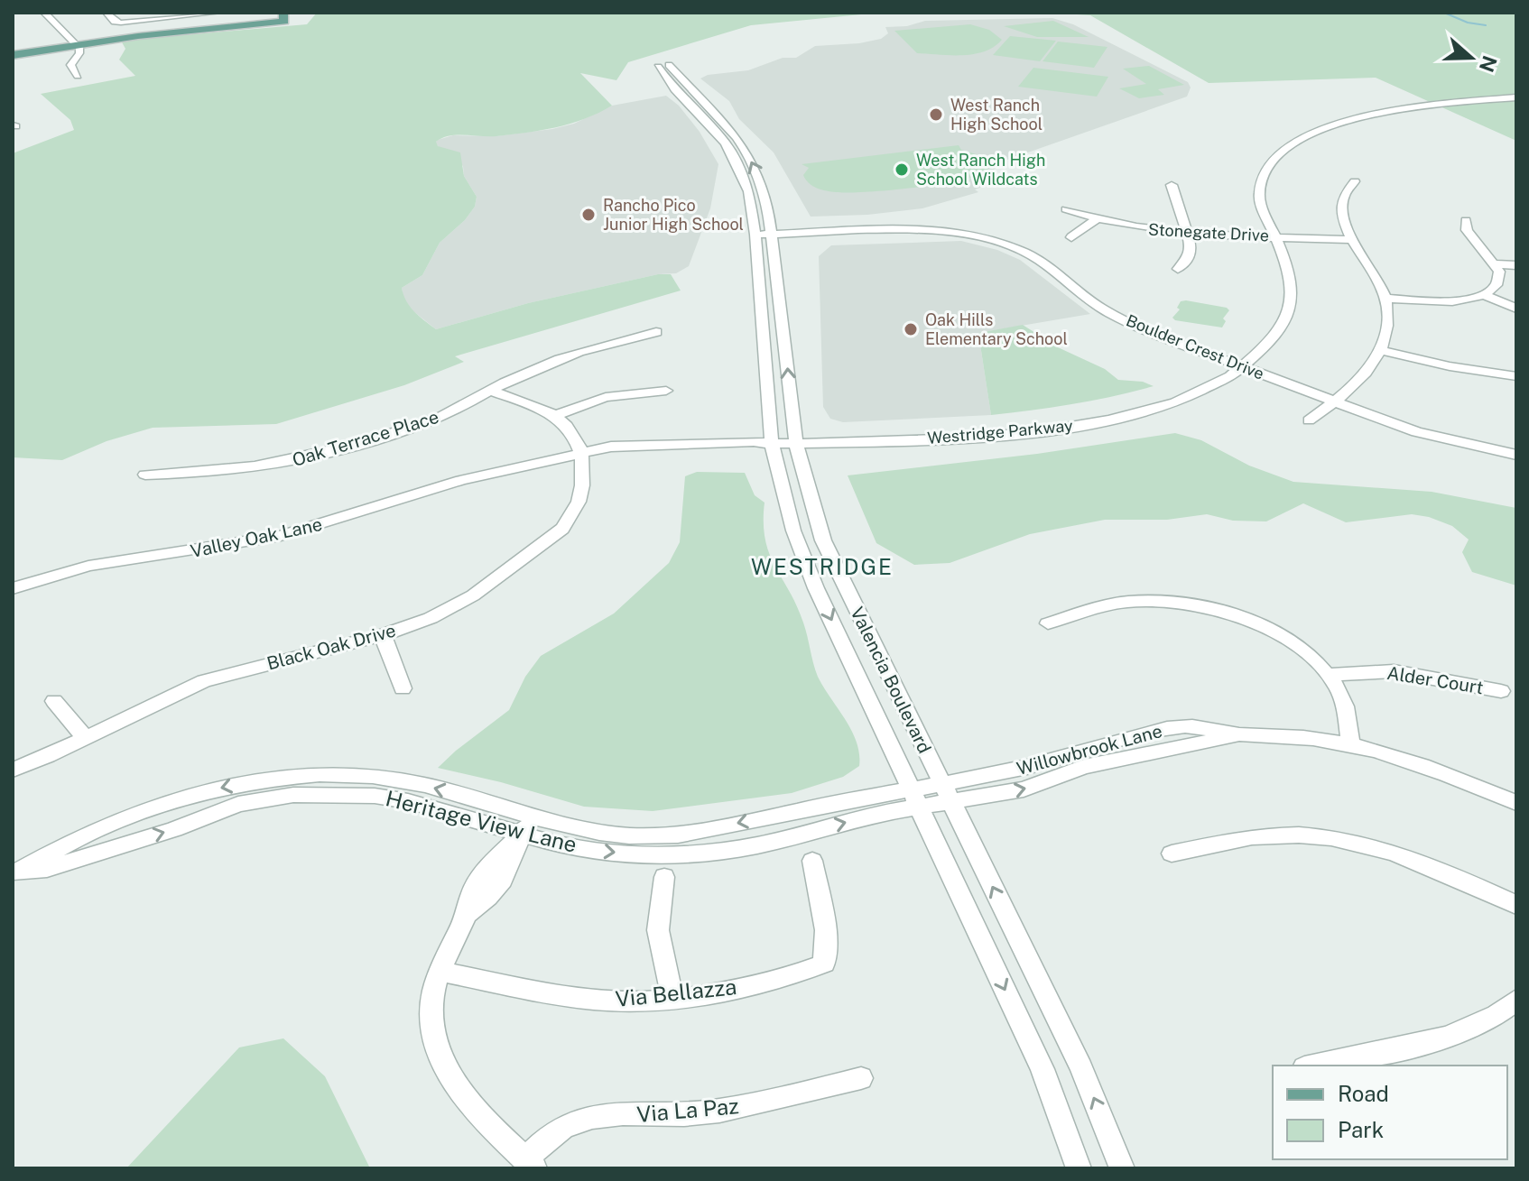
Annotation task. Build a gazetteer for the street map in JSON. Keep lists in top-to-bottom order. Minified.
{"streets":{"street":["Stonegate Drive","Boulder Crest Drive","Westridge Parkway","Oak Terrace Place","Valley Oak Lane","Black Oak Drive","Valencia Boulevard","Alder Court","Willowbrook Lane","Heritage View Lane","Via Bellazza","Via La Paz"]},"crossings":[["Stonegate Drive","Westridge Parkway"],["Boulder Crest Drive","Westridge Parkway"],["Boulder Crest Drive","Valencia Boulevard"],["Westridge Parkway","Valley Oak Lane"],["Westridge Parkway","Valencia Boulevard"],["Valley Oak Lane","Black Oak Drive"],["Valley Oak Lane","Valencia Boulevard"],["Valencia Boulevard","Willowbrook Lane"],["Valencia Boulevard","Heritage View Lane"],["Willowbrook Lane","Heritage View Lane"]],"districts":["WESTRIDGE"],"places":["West Ranch High School","West Ranch High School Wildcats","Rancho Pico Junior High School","Oak Hills Elementary School"],"legend":["Road","Park"],"north":"right"}
